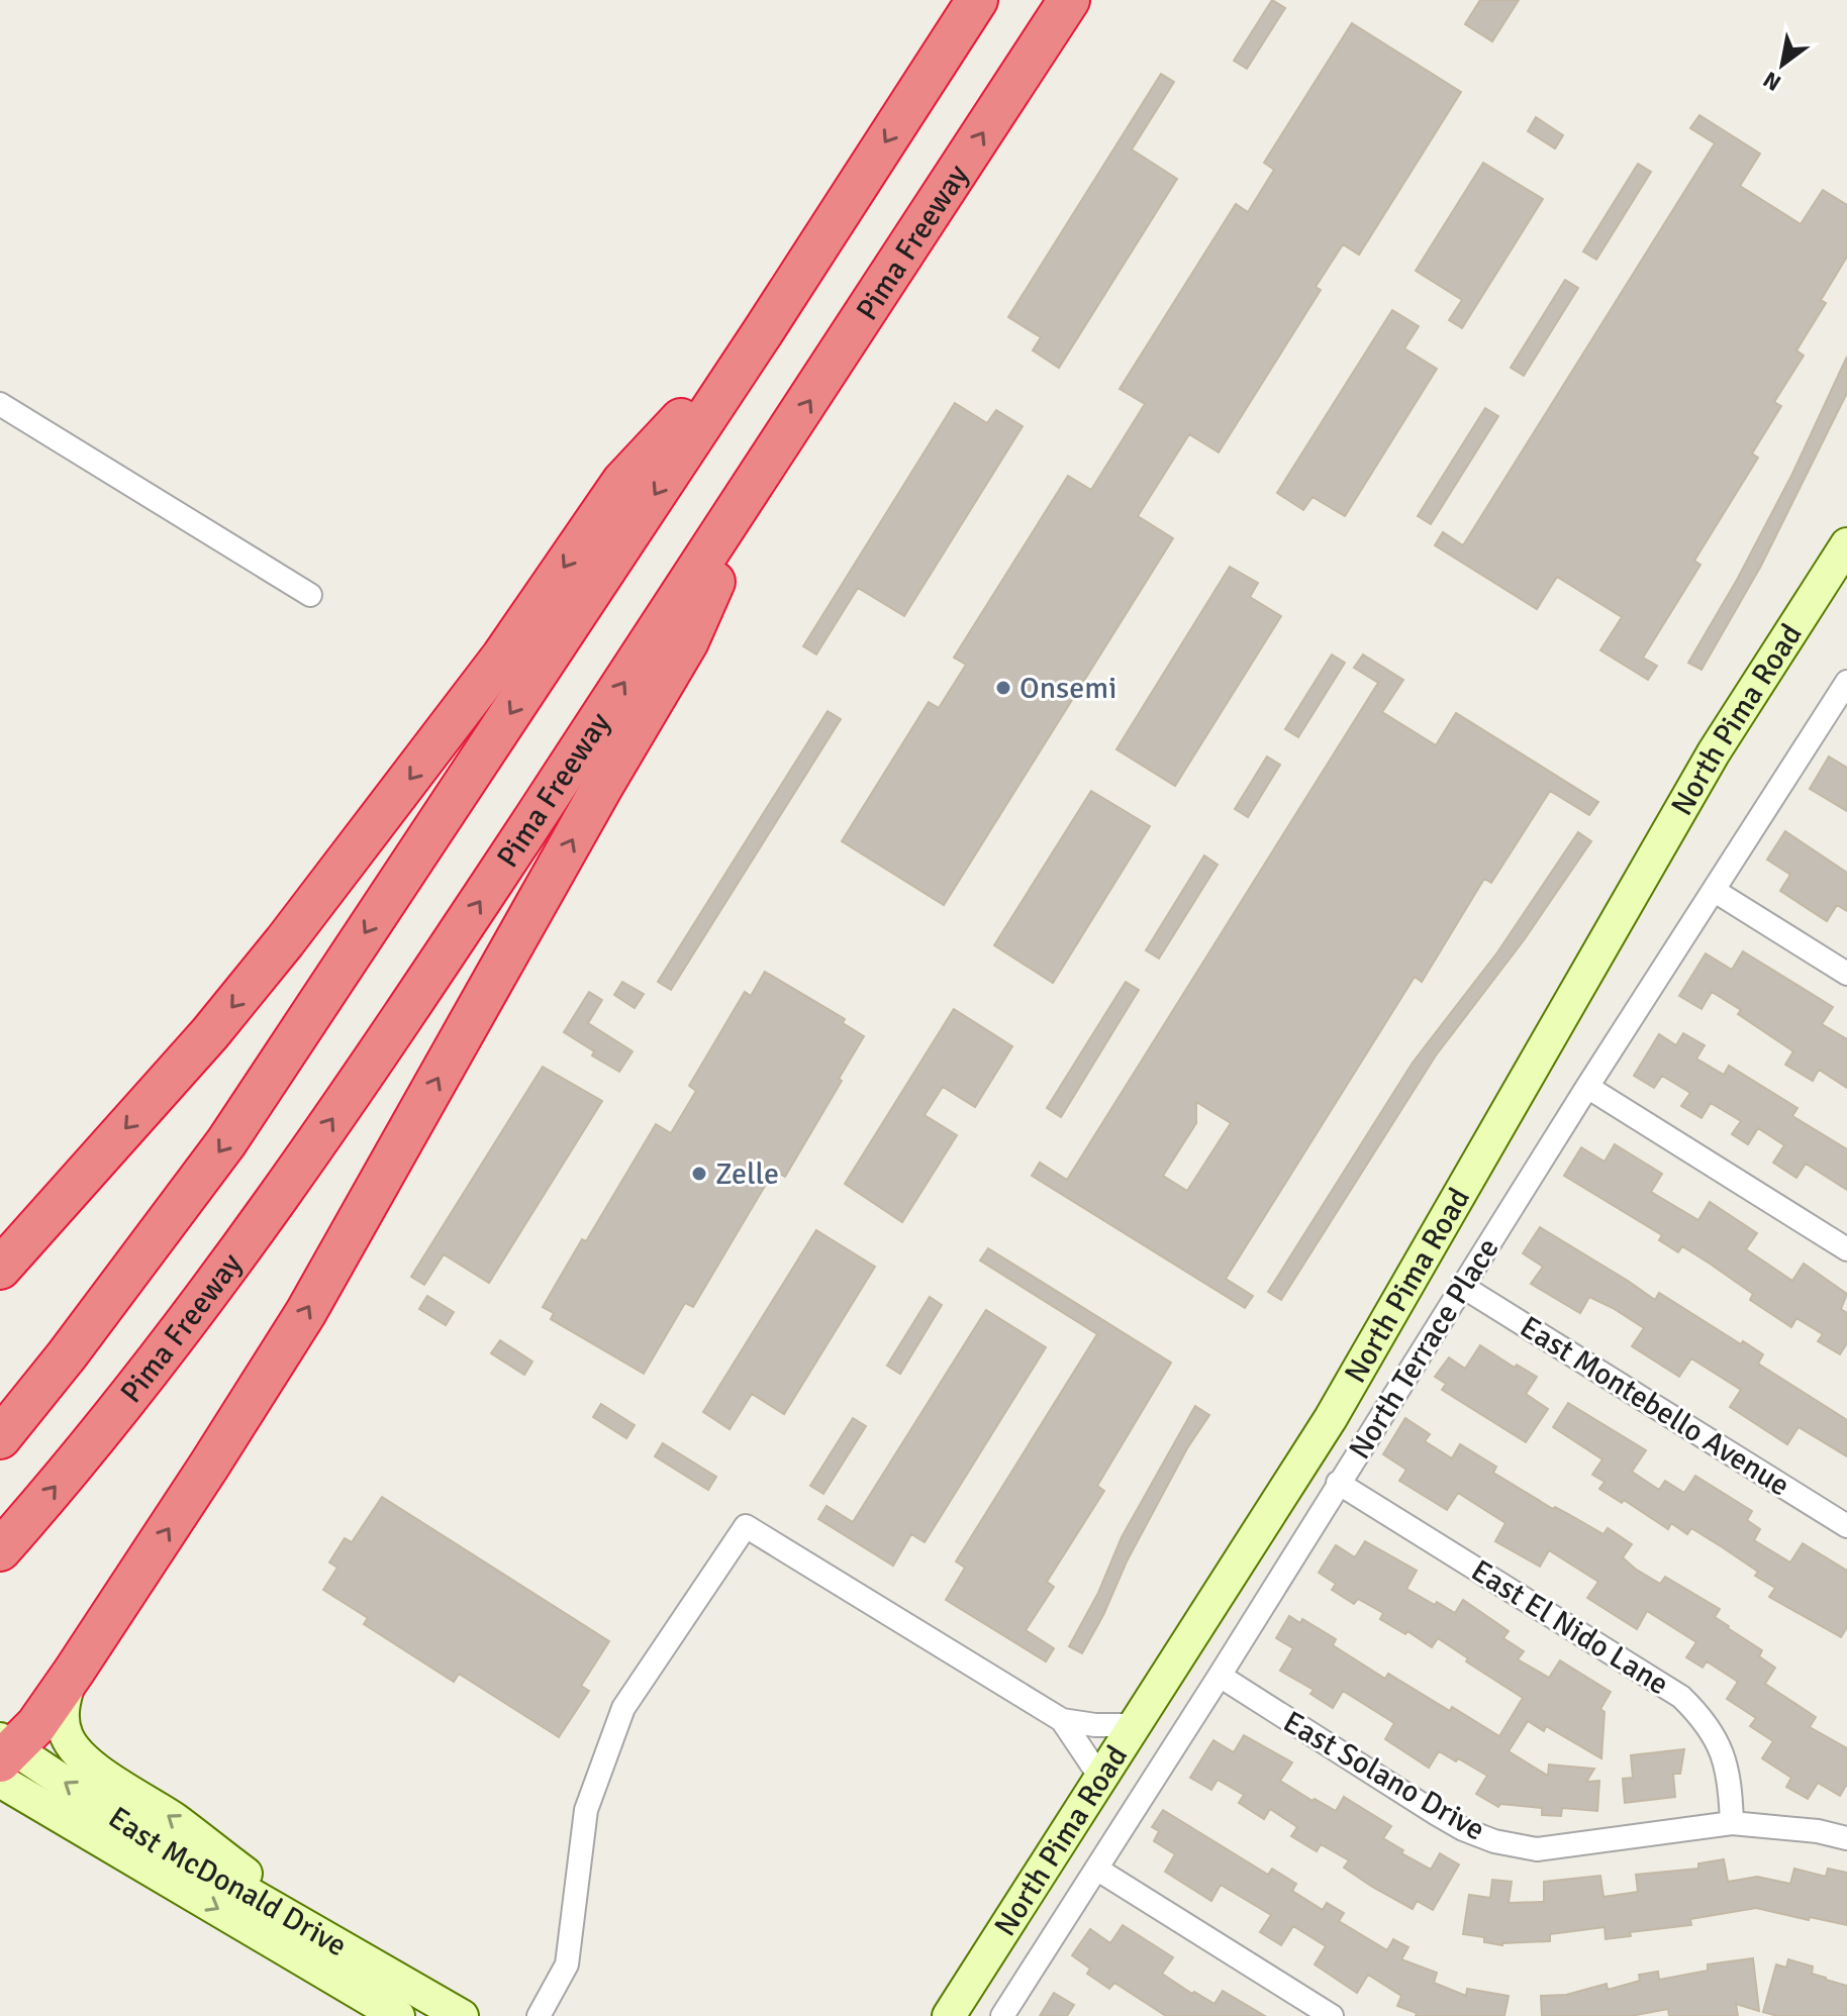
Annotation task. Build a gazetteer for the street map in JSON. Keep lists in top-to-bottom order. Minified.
{"streets":{"highway":["Pima Freeway"],"main road":["North Pima Road","East McDonald Drive"],"street":["North Terrace Place","East Montebello Avenue","East El Nido Lane","East Solano Drive"]},"crossings":[["North Terrace Place","East Montebello Avenue"],["North Terrace Place","East El Nido Lane"],["North Terrace Place","East Solano Drive"],["East El Nido Lane","East Solano Drive"]],"places":["Onsemi","Zelle"],"north":"bottom left"}
